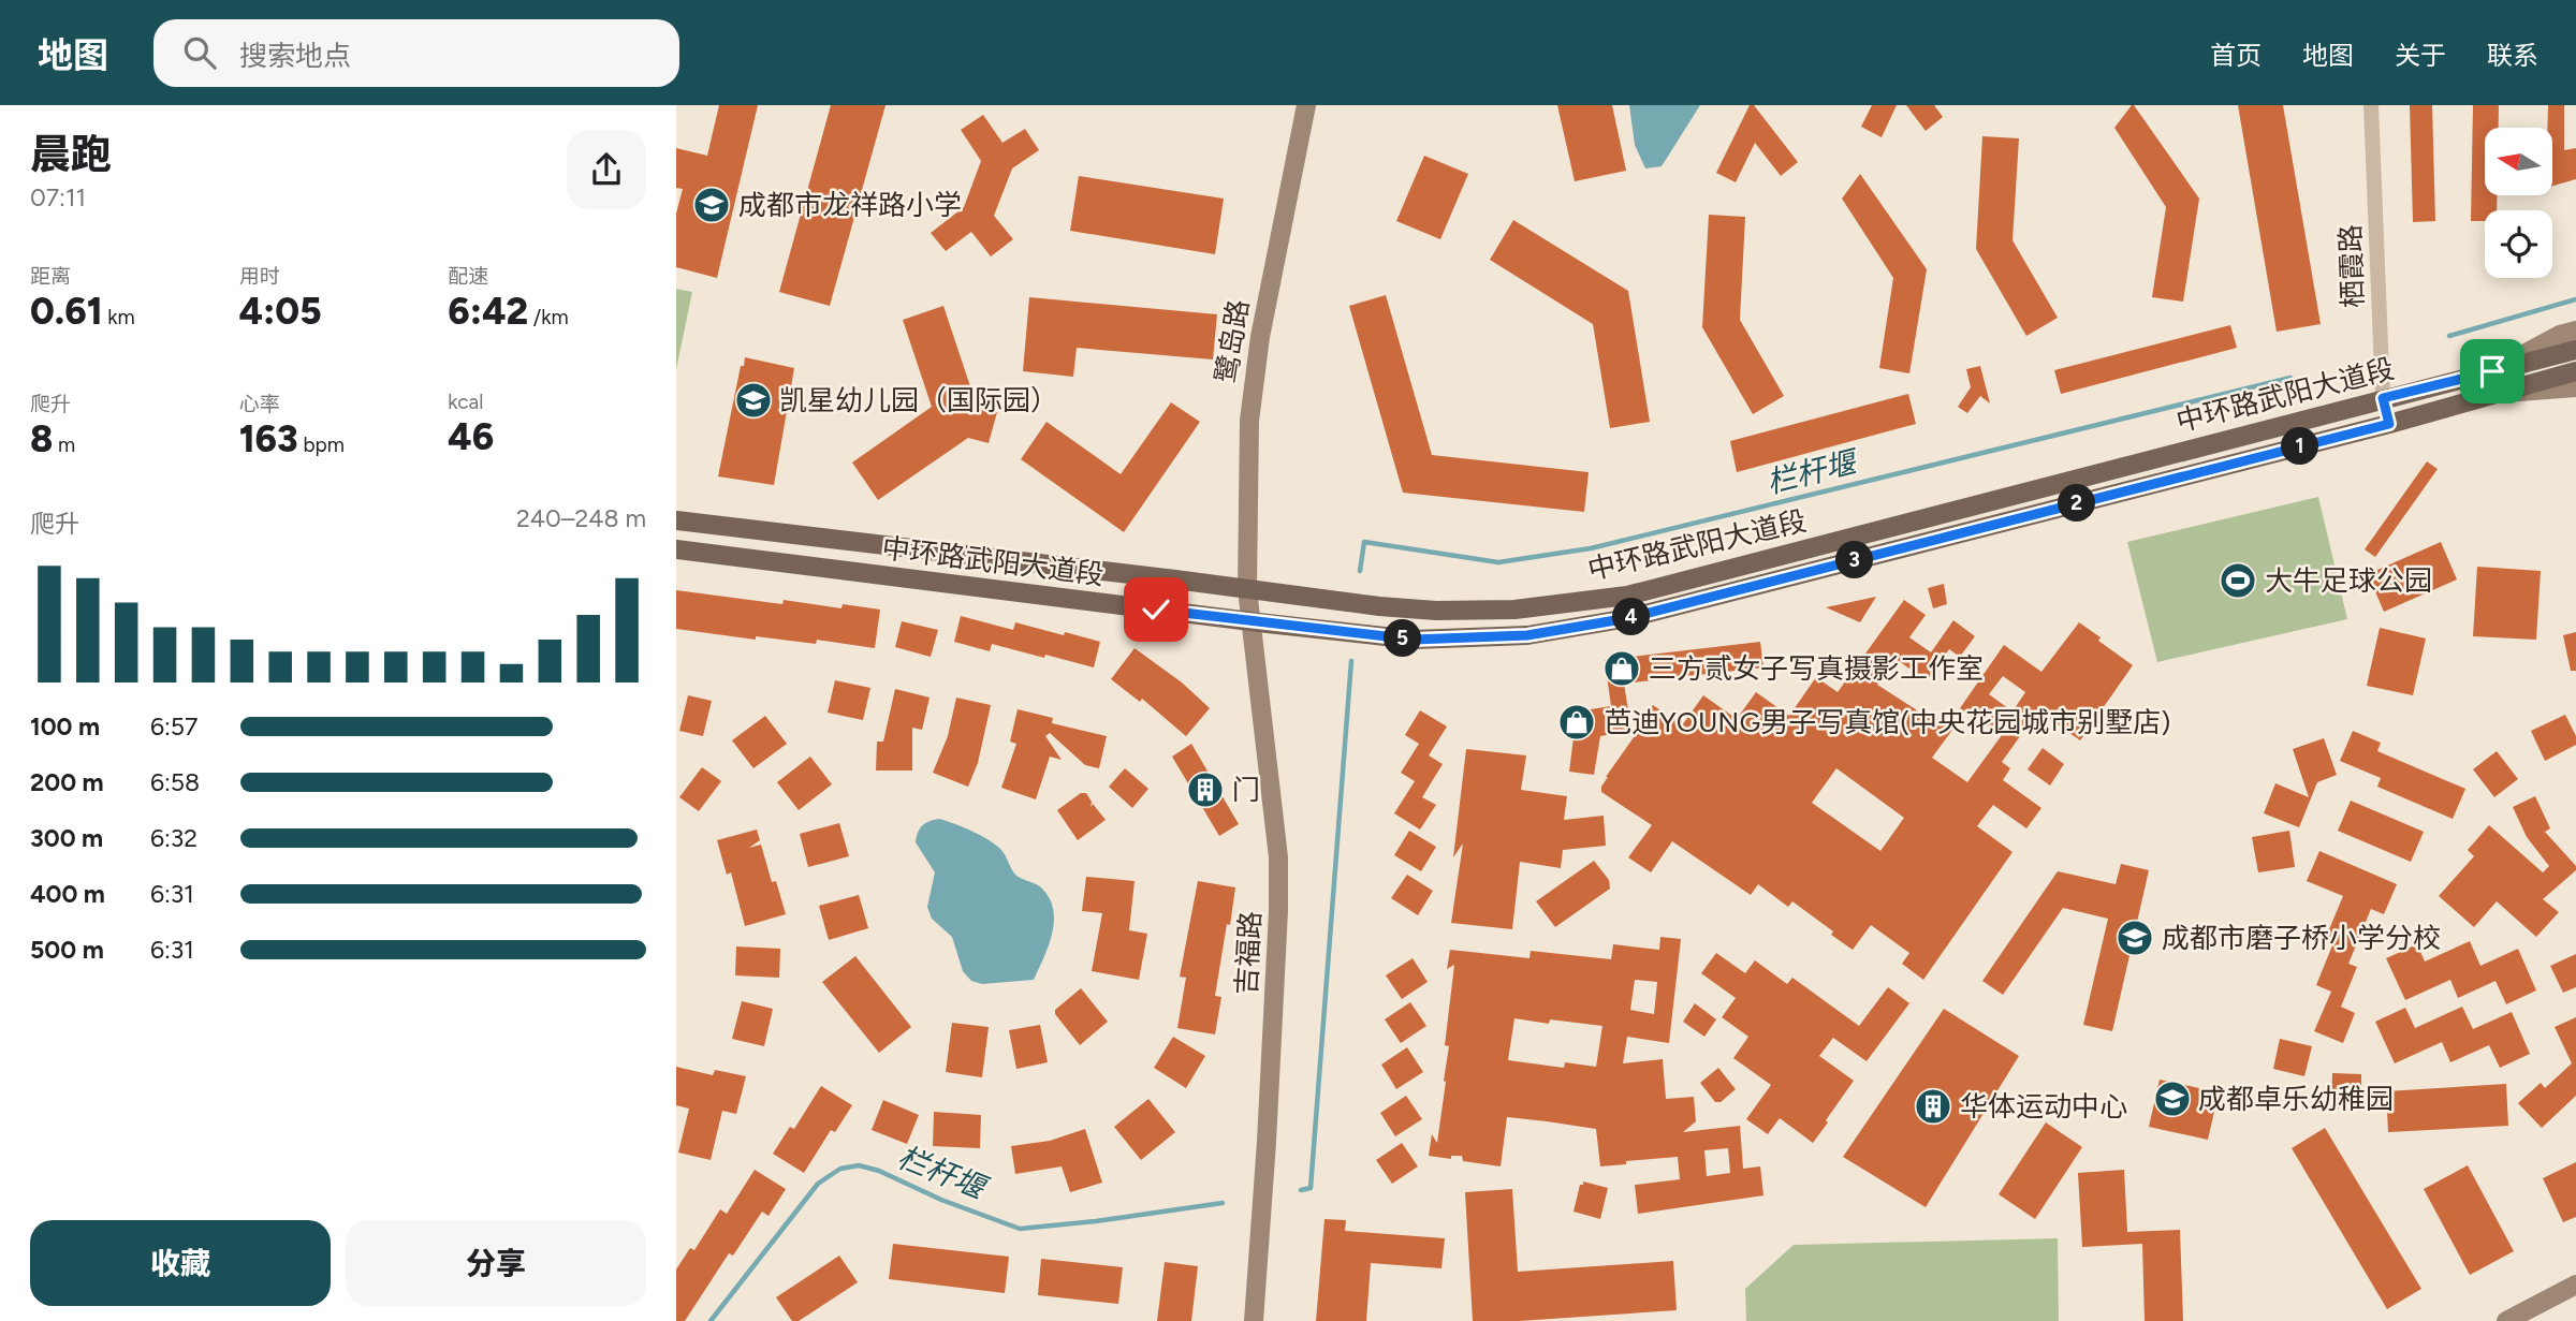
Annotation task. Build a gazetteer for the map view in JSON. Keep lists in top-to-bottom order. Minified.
{"streets":{"main road":["中环路武阳大道段"],"street":["栖霞路","鹭岛路","吉福路"]},"crossings":[["栖霞路","中环路武阳大道段"],["鹭岛路","中环路武阳大道段"],["鹭岛路","吉福路"],["中环路武阳大道段","吉福路"]],"water":["栏杆堰"],"places":{"school or university":["成都市龙祥路小学","凯星幼儿园（国际园）","成都市磨子桥小学分校","成都卓乐幼稚园"],"sports":["大牛足球公园"],"shop":["三方贰女子写真摄影工作室","芭迪YOUNG男子写真馆(中央花园城市别墅店)"],"building":["门","华体运动中心"]},"north":"left","page":{"header":"地图","search":"搜索地点","nav":["首页","地图","关于","联系"],"heading":["晨跑","07:11"],"stats":[["距离","0.61 km"],["用时","4:05"],["配速","6:42 /km"],["爬升","8 m"],["心率","163 bpm"],["kcal","46"]],"pins":["1","2","3","4","5"],"chart":["爬升","240–248 m"],"list":[{"name":"100 m","note":"6:57"},{"name":"200 m","note":"6:58"},{"name":"300 m","note":"6:32"},{"name":"400 m","note":"6:31"},{"name":"500 m","note":"6:31"}],"buttons":["收藏","分享"]}}
